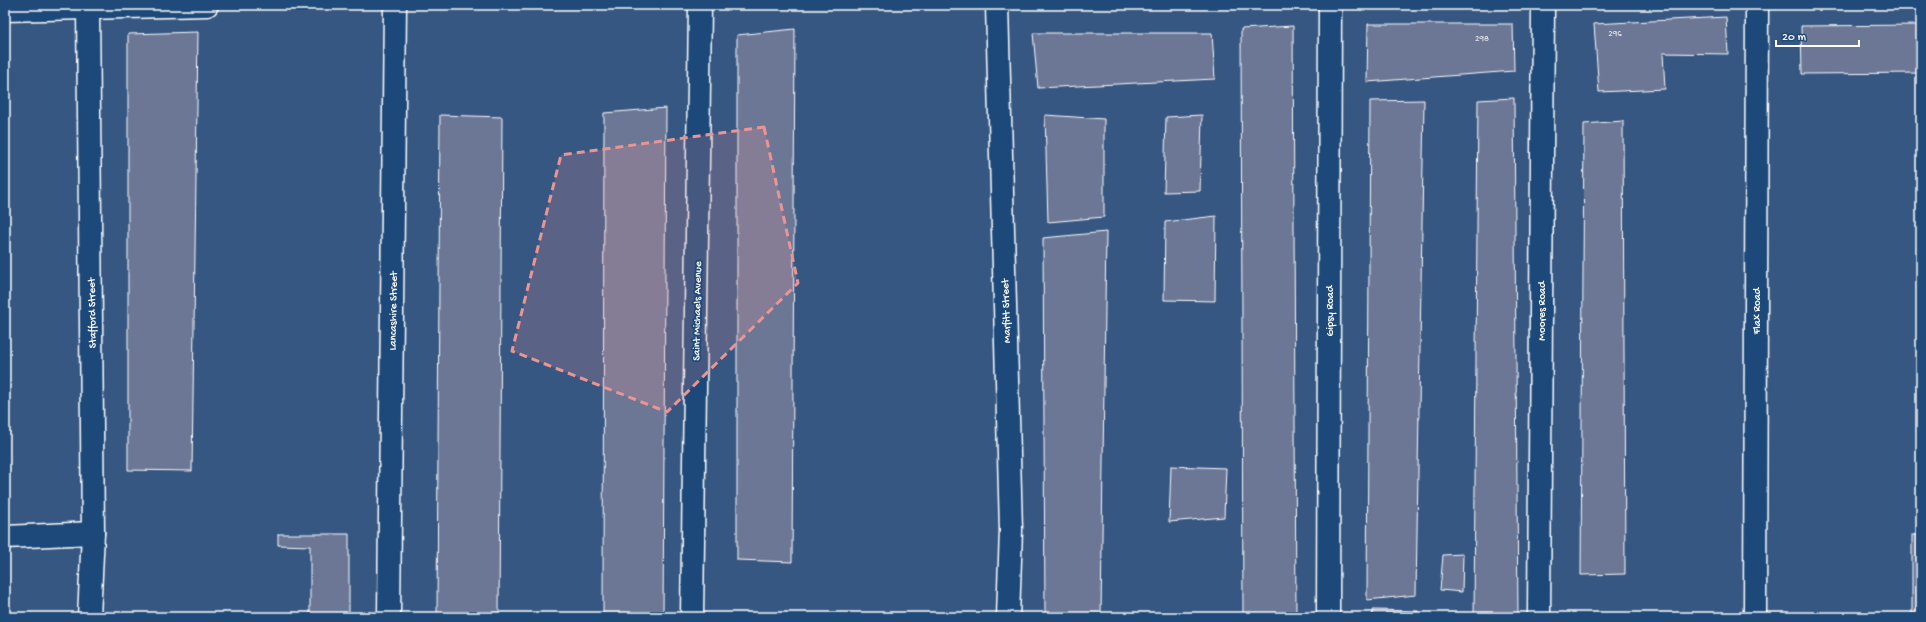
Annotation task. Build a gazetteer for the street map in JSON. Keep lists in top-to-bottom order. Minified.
{"streets":{"street":["Lancashire Street","Saint Michaels Avenue","Marfitt Street","Gipsy Road","Moores Road","Flax Road","Stafford Street"]},"house_numbers":["296","298"],"scale_bar":"20 m"}
